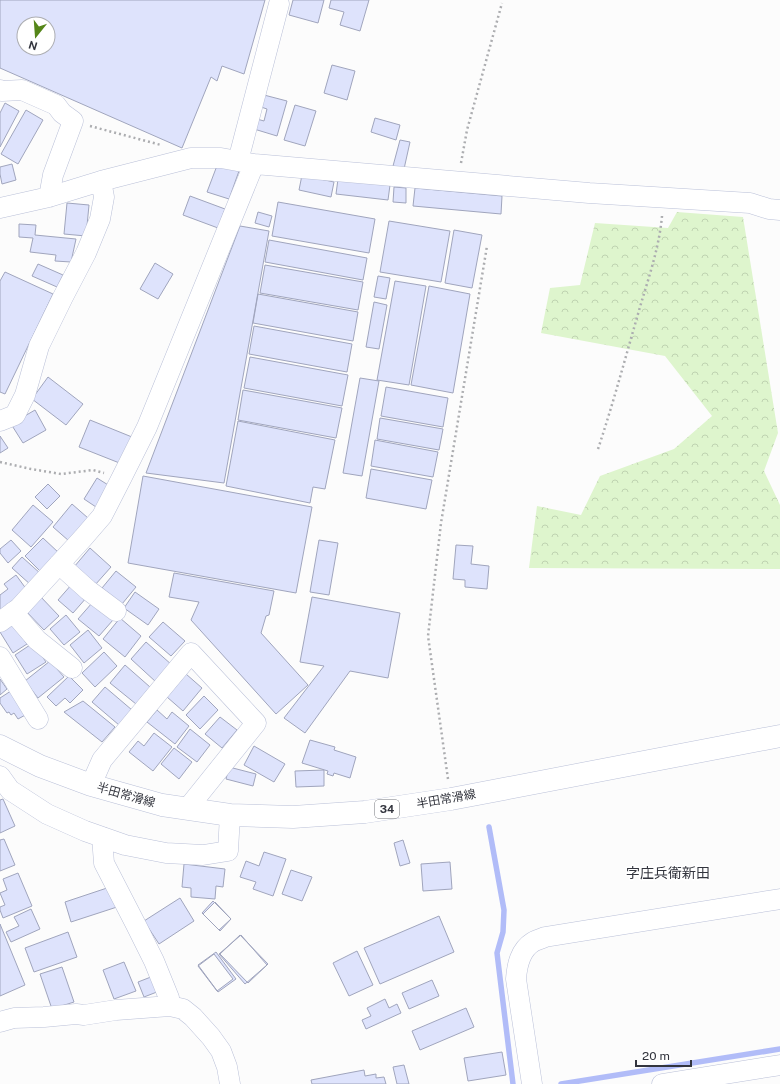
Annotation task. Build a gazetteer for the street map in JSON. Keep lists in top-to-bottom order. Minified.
{"streets":{"main road":["半田常滑線","34"]},"districts":["字庄兵衛新田"],"scale_bar":"20 m","north":"bottom"}
